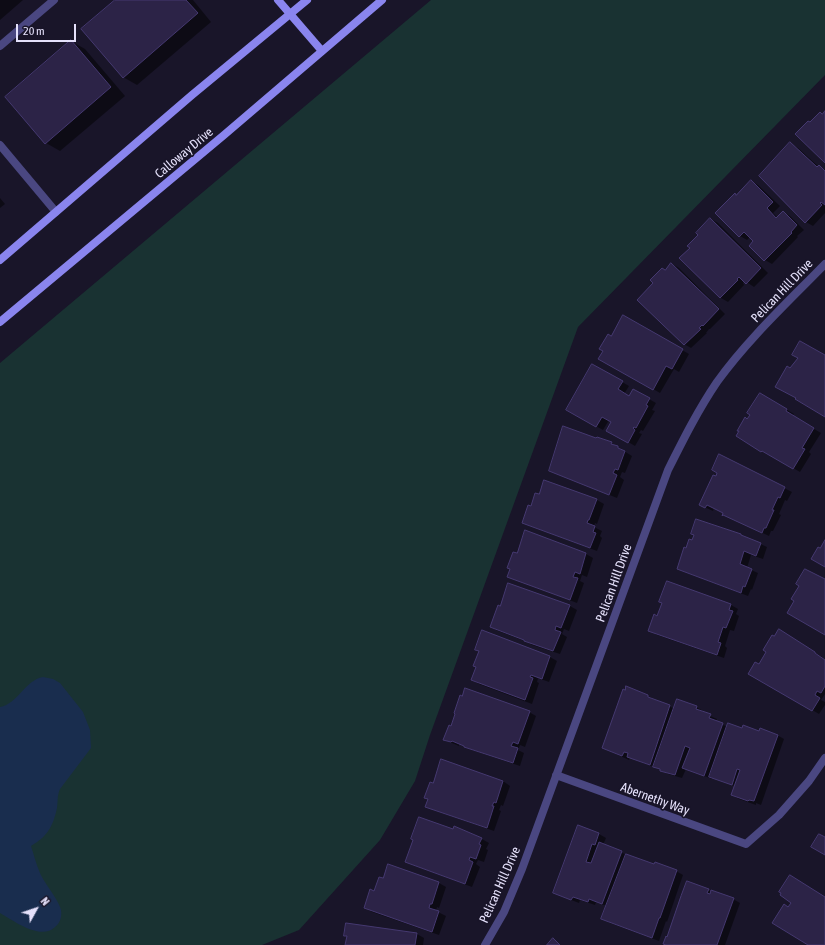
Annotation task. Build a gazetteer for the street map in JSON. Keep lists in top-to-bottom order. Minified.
{"streets":{"main road":["Calloway Drive"],"street":["Pelican Hill Drive","Abernethy Way"]},"crossings":[["Pelican Hill Drive","Abernethy Way"]],"scale_bar":"20 m","north":"top right"}
